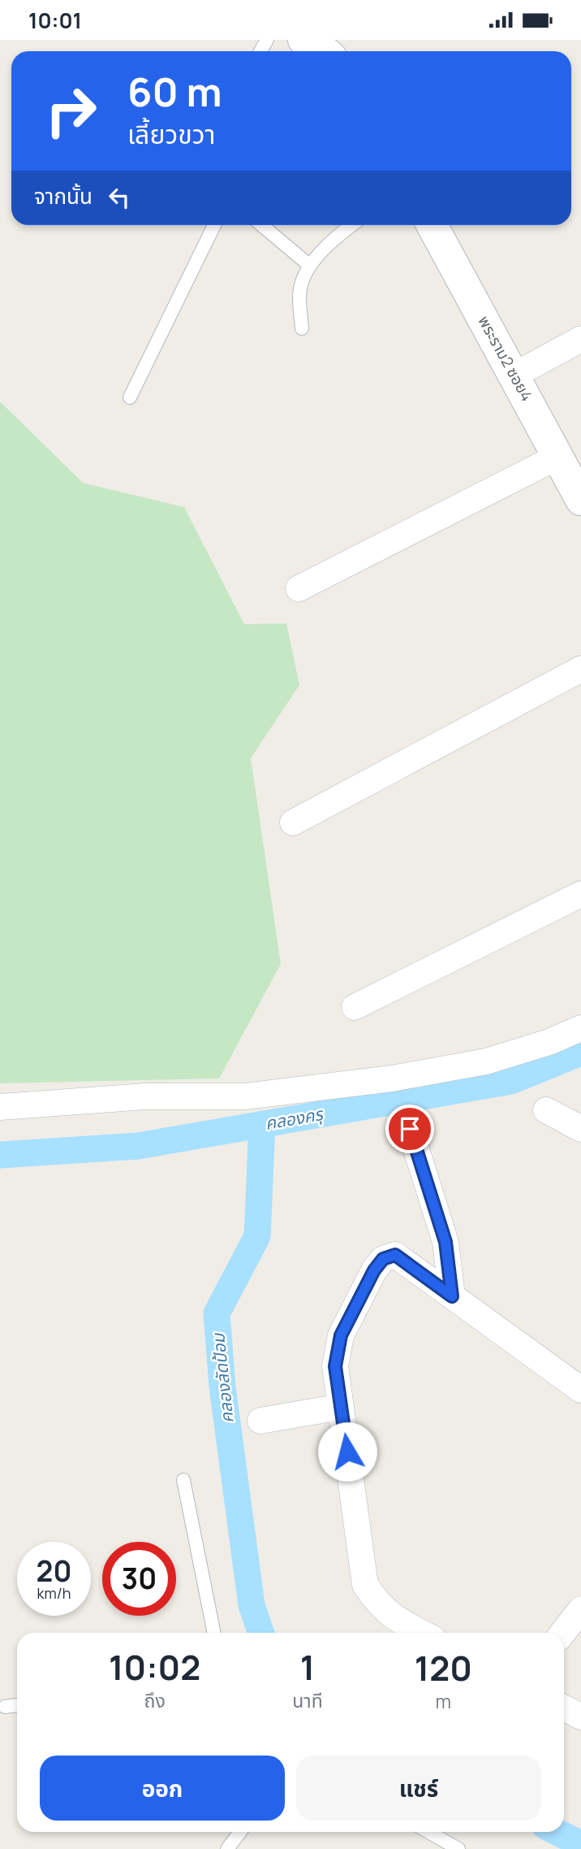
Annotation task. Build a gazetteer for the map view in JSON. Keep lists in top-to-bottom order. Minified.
{"streets":{"street":["พระราม2 ซอย4"]},"water":["คลองครุ","คลองลัดป้อม"],"page":{"status":"10:01","turn":["60 m","เลี้ยวขวา"],"then":"จากนั้น","speed":"20 km/h","limit":"30","eta":["10:02","ถึง","1","นาที","120","m"],"buttons":["ออก","แชร์"]}}
